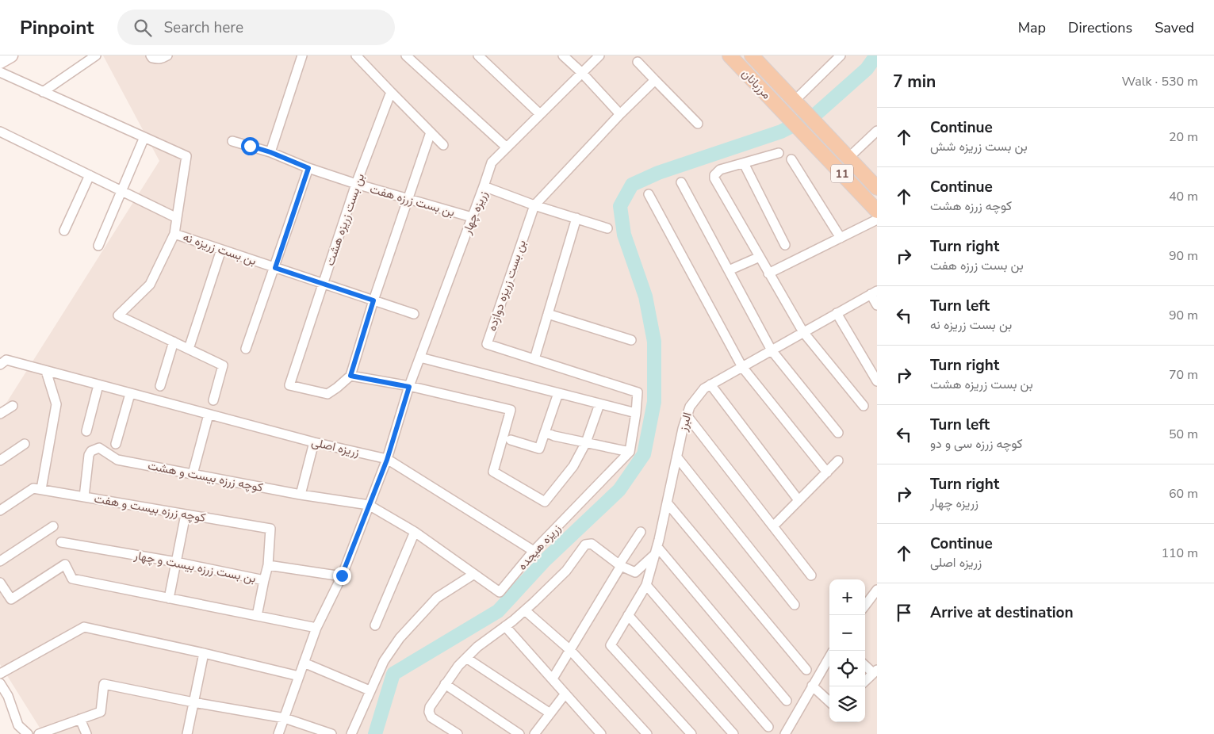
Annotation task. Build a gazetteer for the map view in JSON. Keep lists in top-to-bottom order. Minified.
{"streets":{"main road":["مرزبانان","11"],"street":["بن بست زرزه هفت","زریزه چهار","بن بست زریزه هشت","بن بست زریزه نه","بن بست زریزه دوازده","البرز","زریزه اصلی","کوچه زرزه بیست و هشت","کوچه زرزه بیست و هفت","زریزه هیجده","بن بست زرزه بیست و چهار"]},"crossings":[["مرزبانان","11"],["بن بست زرزه هفت","زریزه چهار"],["بن بست زرزه هفت","بن بست زریزه هشت"],["زریزه چهار","بن بست زریزه دوازده"],["زریزه چهار","زریزه اصلی"],["بن بست زریزه هشت","بن بست زریزه نه"],["بن بست زریزه دوازده","زریزه هیجده"],["زریزه اصلی","زریزه هیجده"],["کوچه زرزه بیست و هشت","کوچه زرزه بیست و هفت"],["کوچه زرزه بیست و هشت","زریزه هیجده"],["کوچه زرزه بیست و هفت","بن بست زرزه بیست و چهار"]],"page":{"header":"Pinpoint","search":"Search here","nav":["Map","Directions","Saved"],"heading":["7 min","Walk · 530 m"],"list":[["Continue","بن بست زریزه شش","20 m"],["Continue","کوچه زرزه هشت","40 m"],["Turn right","بن بست زرزه هفت","90 m"],["Turn left","بن بست زریزه نه","90 m"],["Turn right","بن بست زریزه هشت","70 m"],["Turn left","کوچه زرزه سی و دو","50 m"],["Turn right","زریزه چهار","60 m"],["Continue","زریزه اصلی","110 m"],"Arrive at destination"],"map_buttons":["+","−"]}}
